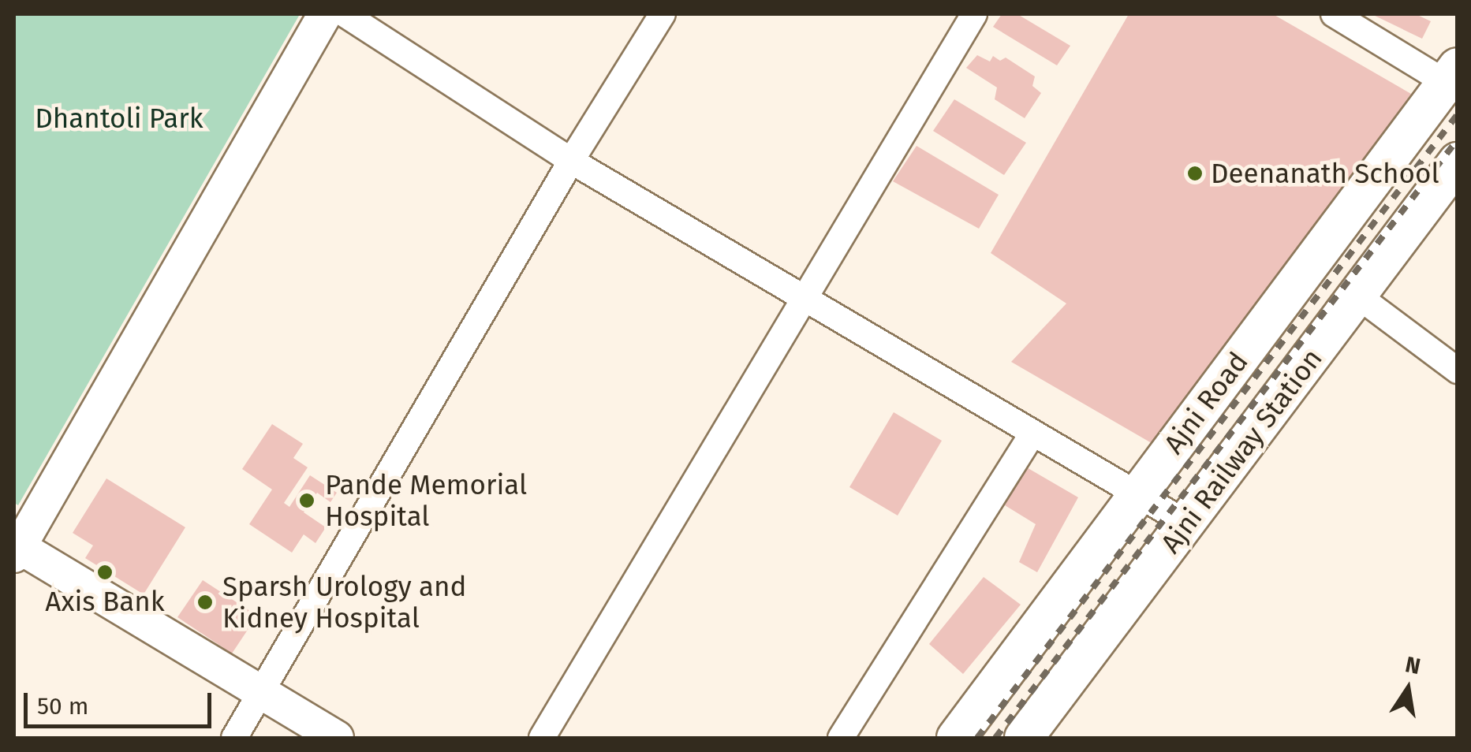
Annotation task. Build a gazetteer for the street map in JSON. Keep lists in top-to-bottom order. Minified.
{"streets":{"main road":["Ajni Road","Ajni Railway Station"]},"parks":["Dhantoli Park"],"places":["Deenanath School","Pande Memorial Hospital","Axis Bank","Sparsh Urology and Kidney Hospital"],"scale_bar":"50 m","north":"top"}
